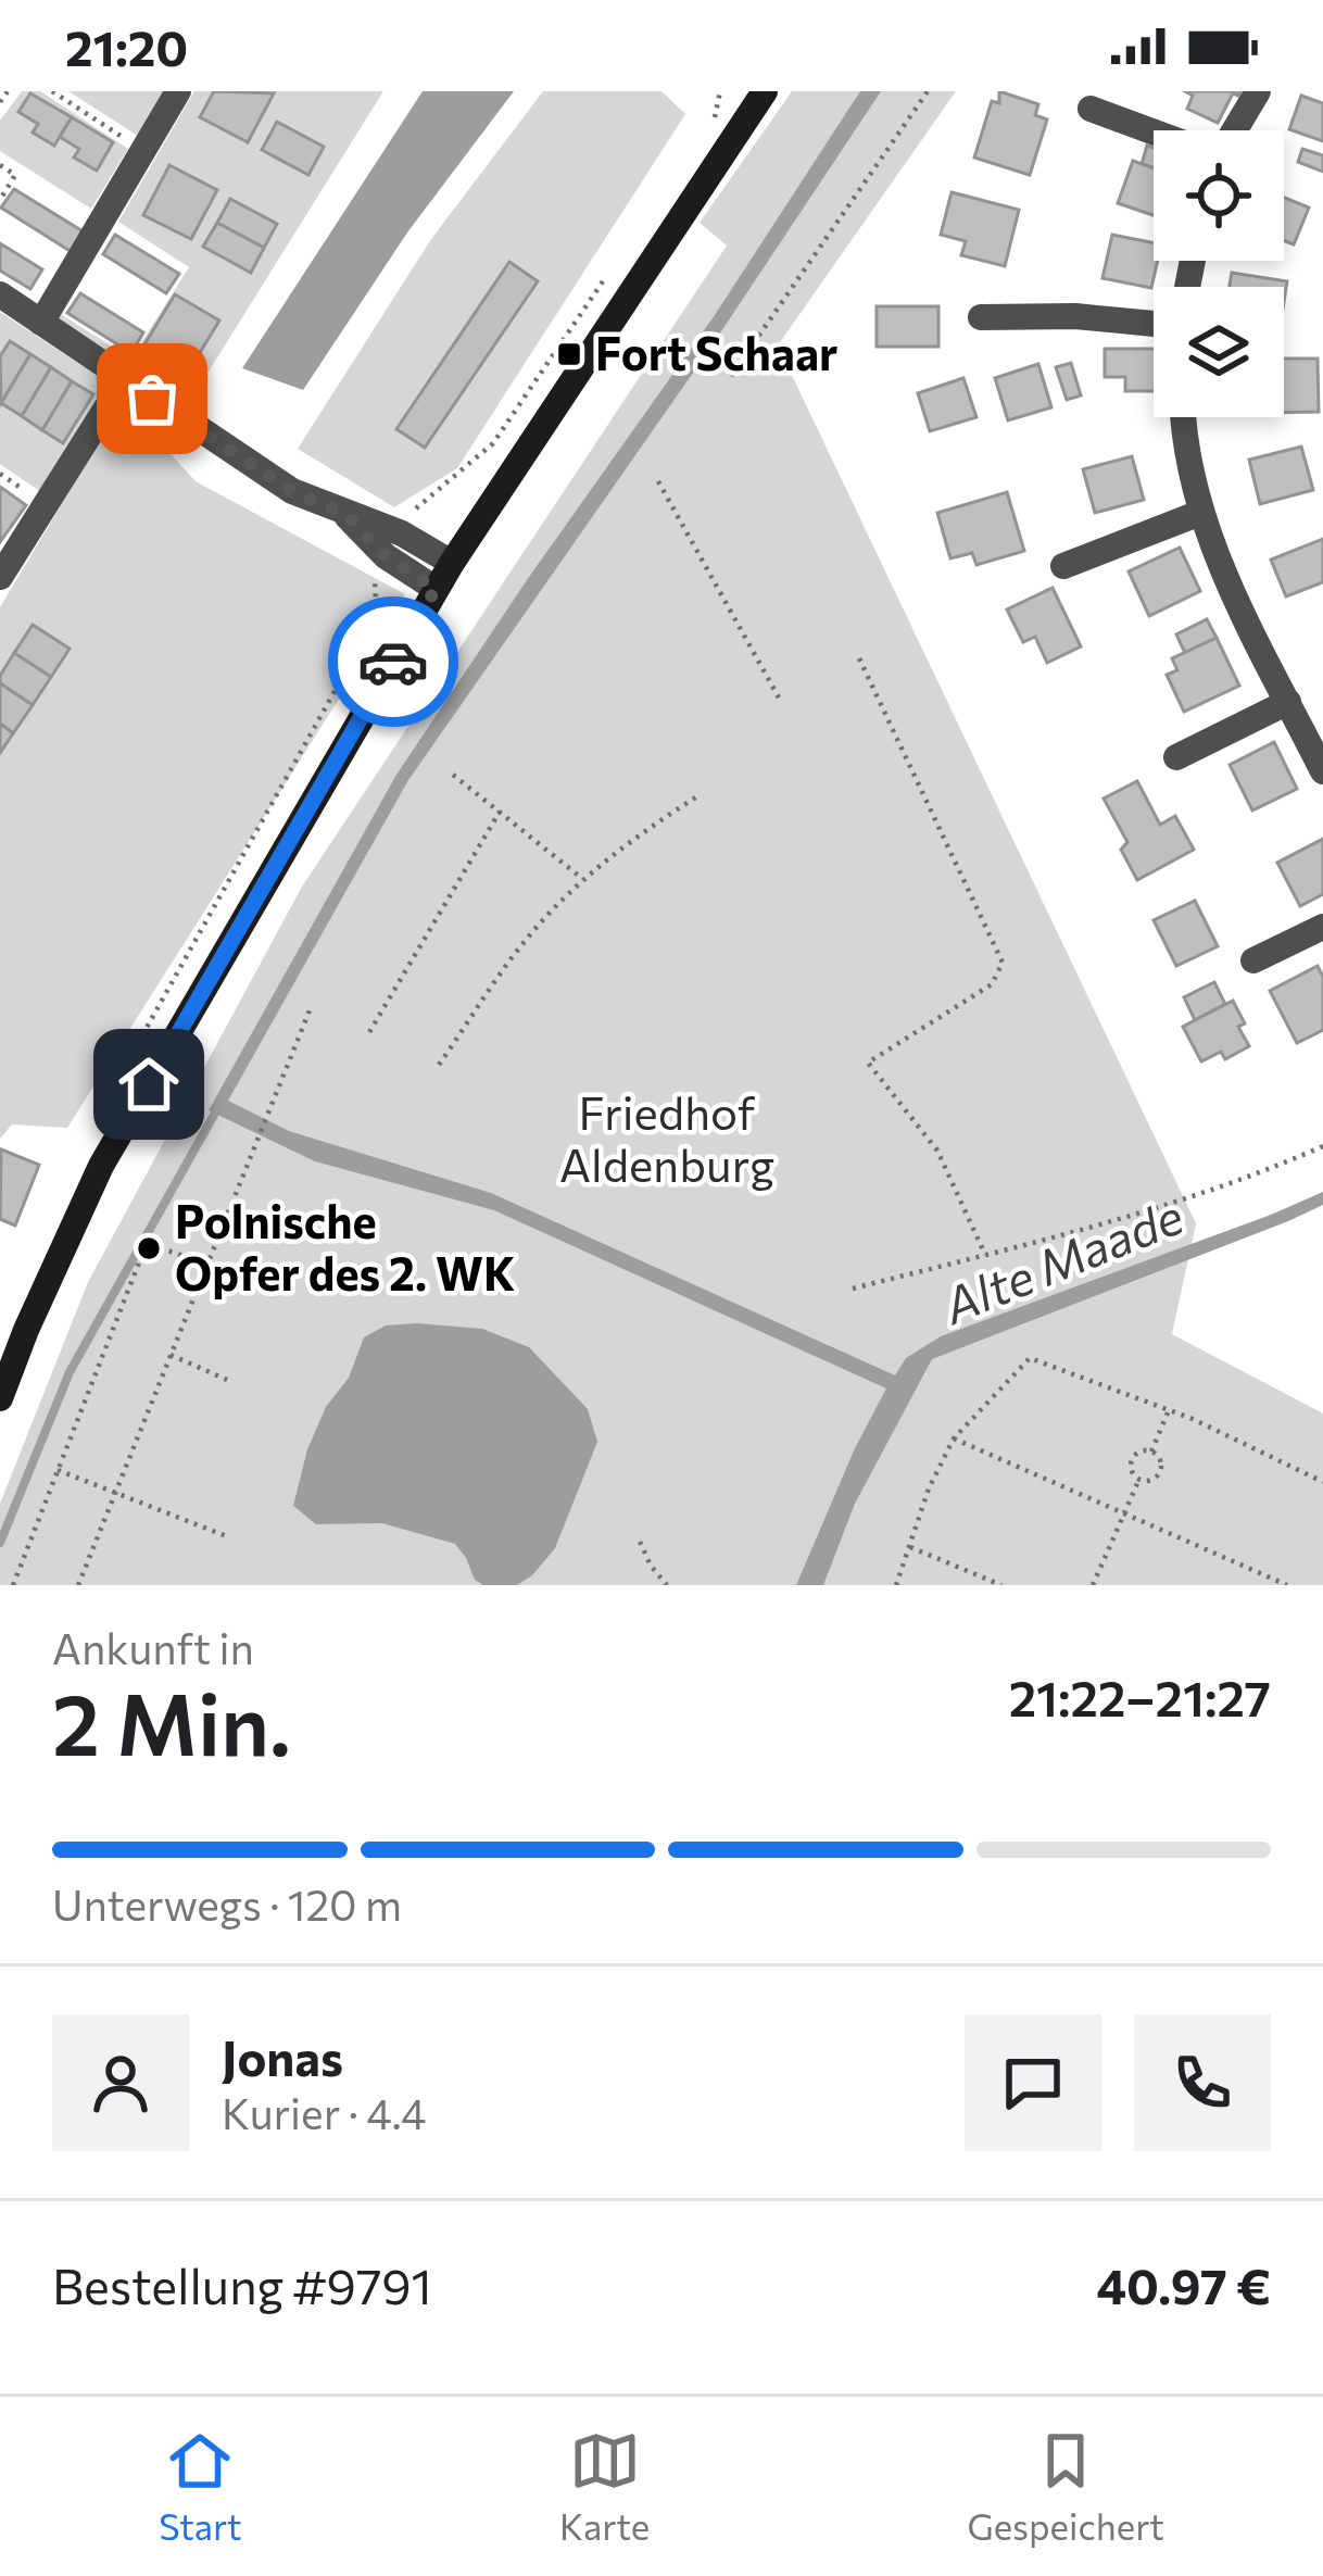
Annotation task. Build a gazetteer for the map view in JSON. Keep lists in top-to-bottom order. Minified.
{"water":["Alte Maade"],"parks":["Friedhof Aldenburg"],"places":{"transit":["Fort Schaar"],"other":["Polnische Opfer des 2. WK"]},"page":{"status":"21:20","heading":["2 Min.","Ankunft in","21:22–21:27"],"panel":["Jonas","Kurier · 4.4","Bestellung #9791","40.97 €"],"bar":"Unterwegs · 120 m","tabs":["Start","Karte","Gespeichert"]}}
